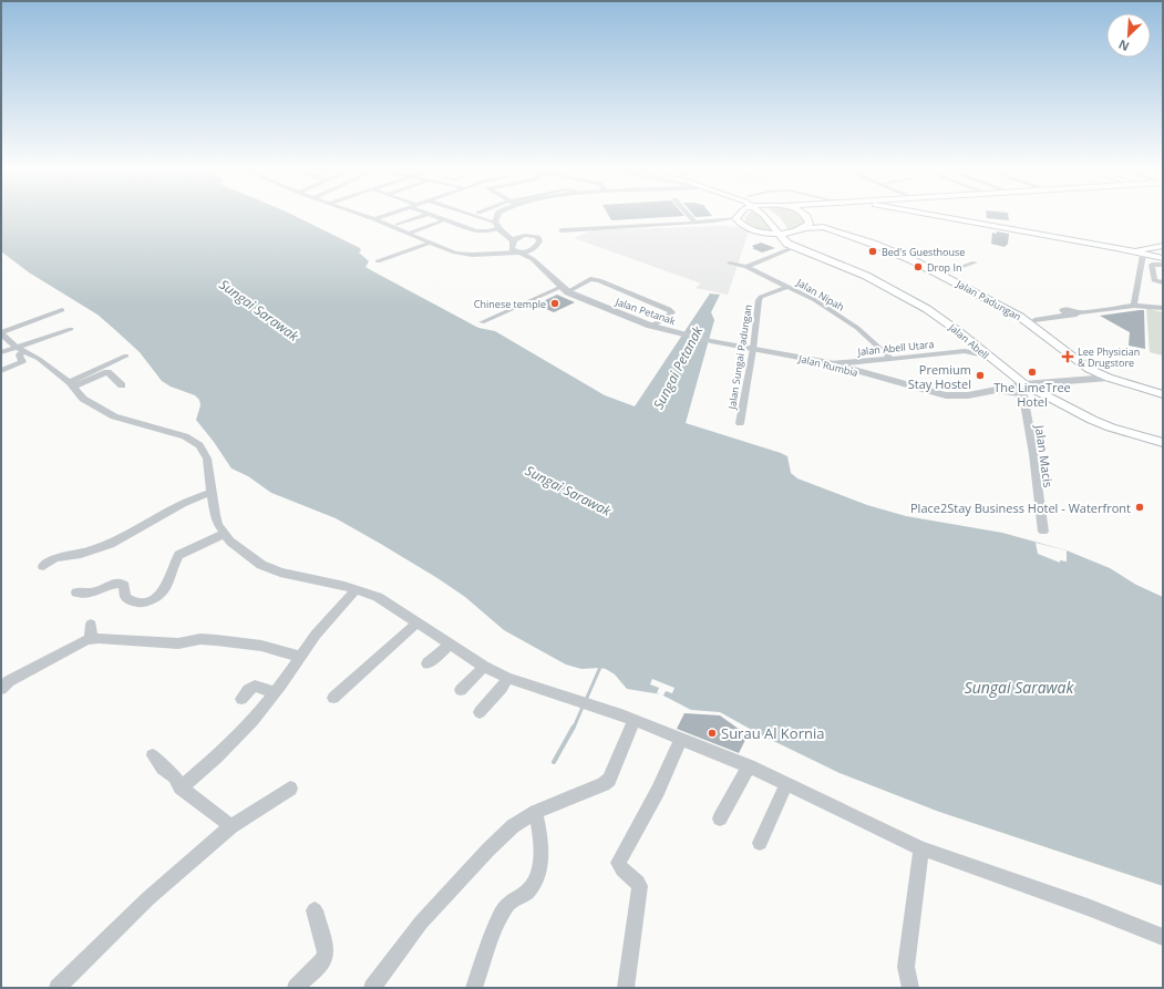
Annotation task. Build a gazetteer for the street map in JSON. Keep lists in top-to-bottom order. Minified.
{"streets":{"main road":["Jalan Padungan","Jalan Abell"],"street":["Jalan Nipah","Jalan Petanak","Jalan Abell Utara","Jalan Sungai Padungan","Jalan Rumbia","Jalan Macis"]},"crossings":[["Jalan Nipah","Jalan Abell Utara"],["Jalan Nipah","Jalan Sungai Padungan"],["Jalan Padungan","Jalan Abell"],["Jalan Petanak","Jalan Rumbia"],["Jalan Abell","Jalan Abell Utara"],["Jalan Abell","Jalan Rumbia"],["Jalan Abell","Jalan Macis"],["Jalan Abell Utara","Jalan Rumbia"],["Jalan Sungai Padungan","Jalan Rumbia"],["Jalan Rumbia","Jalan Macis"]],"water":["Sungai Sarawak","Sungai Petanak"],"places":{"other":["Bed's Guesthouse","Drop In","Chinese temple","The LimeTree Hotel","Premium Stay Hostel","Place2Stay Business Hotel - Waterfront","Surau Al Kornia"],"health":["Lee Physician & Drugstore"]},"north":"bottom left"}
